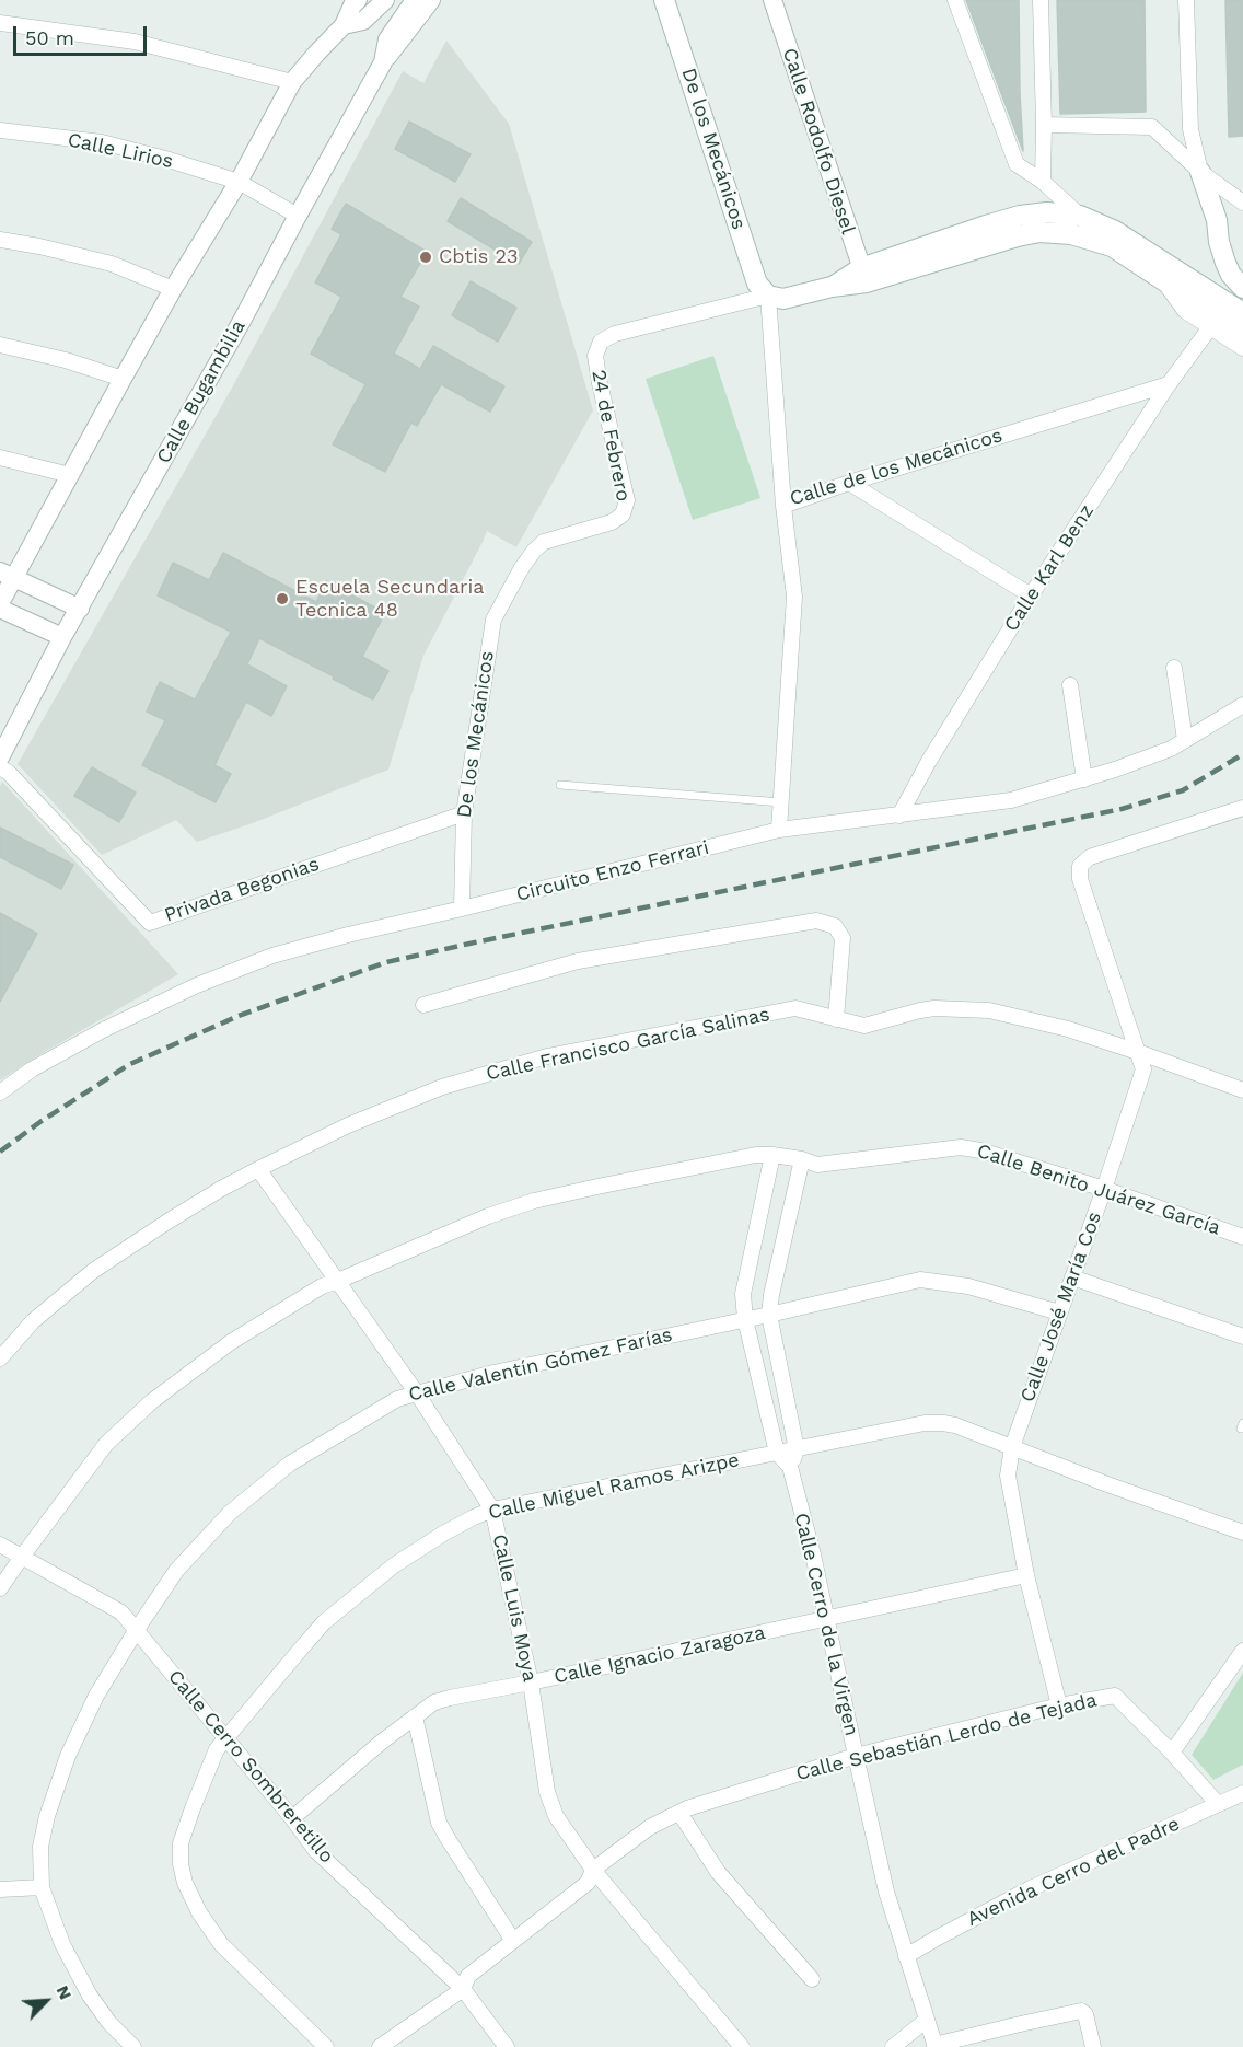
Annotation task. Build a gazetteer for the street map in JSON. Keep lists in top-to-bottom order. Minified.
{"streets":{"main road":["De los Mecánicos"],"street":["Calle Rodolfo Diesel","Calle Lirios","Calle Bugambilia","24 de Febrero","Calle de los Mecánicos","Calle Karl Benz","Circuito Enzo Ferrari","Privada Begonias","Calle Francisco García Salinas","Calle Benito Juárez García","Calle José María Cos","Calle Valentín Gómez Farías","Calle Miguel Ramos Arizpe","Calle Luis Moya","Calle Cerro de la Virgen","Calle Ignacio Zaragoza","Calle Sebastián Lerdo de Tejada","Calle Cerro Sombreretillo","Avenida Cerro del Padre"]},"crossings":[["De los Mecánicos","24 de Febrero"],["De los Mecánicos","Calle de los Mecánicos"],["De los Mecánicos","Circuito Enzo Ferrari"],["De los Mecánicos","Privada Begonias"],["Calle Lirios","Calle Bugambilia"],["24 de Febrero","Calle de los Mecánicos"],["Calle de los Mecánicos","Calle Karl Benz"],["Calle Karl Benz","Circuito Enzo Ferrari"],["Calle Francisco García Salinas","Calle José María Cos"],["Calle Francisco García Salinas","Calle Luis Moya"],["Calle Benito Juárez García","Calle José María Cos"],["Calle Benito Juárez García","Calle Luis Moya"],["Calle Benito Juárez García","Calle Cerro Sombreretillo"],["Calle José María Cos","Calle Valentín Gómez Farías"],["Calle José María Cos","Calle Miguel Ramos Arizpe"],["Calle José María Cos","Calle Ignacio Zaragoza"],["Calle José María Cos","Calle Sebastián Lerdo de Tejada"],["Calle Valentín Gómez Farías","Calle Luis Moya"],["Calle Valentín Gómez Farías","Calle Cerro Sombreretillo"],["Calle Miguel Ramos Arizpe","Calle Luis Moya"],["Calle Miguel Ramos Arizpe","Calle Cerro Sombreretillo"],["Calle Luis Moya","Calle Ignacio Zaragoza"],["Calle Luis Moya","Calle Sebastián Lerdo de Tejada"],["Calle Cerro de la Virgen","Calle Ignacio Zaragoza"],["Calle Cerro de la Virgen","Calle Sebastián Lerdo de Tejada"],["Calle Cerro de la Virgen","Avenida Cerro del Padre"],["Calle Ignacio Zaragoza","Calle Cerro Sombreretillo"],["Calle Sebastián Lerdo de Tejada","Calle Cerro Sombreretillo"],["Calle Sebastián Lerdo de Tejada","Avenida Cerro del Padre"]],"places":["Cbtis 23","Escuela Secundaria Tecnica 48"],"scale_bar":"50 m","north":"top right"}
